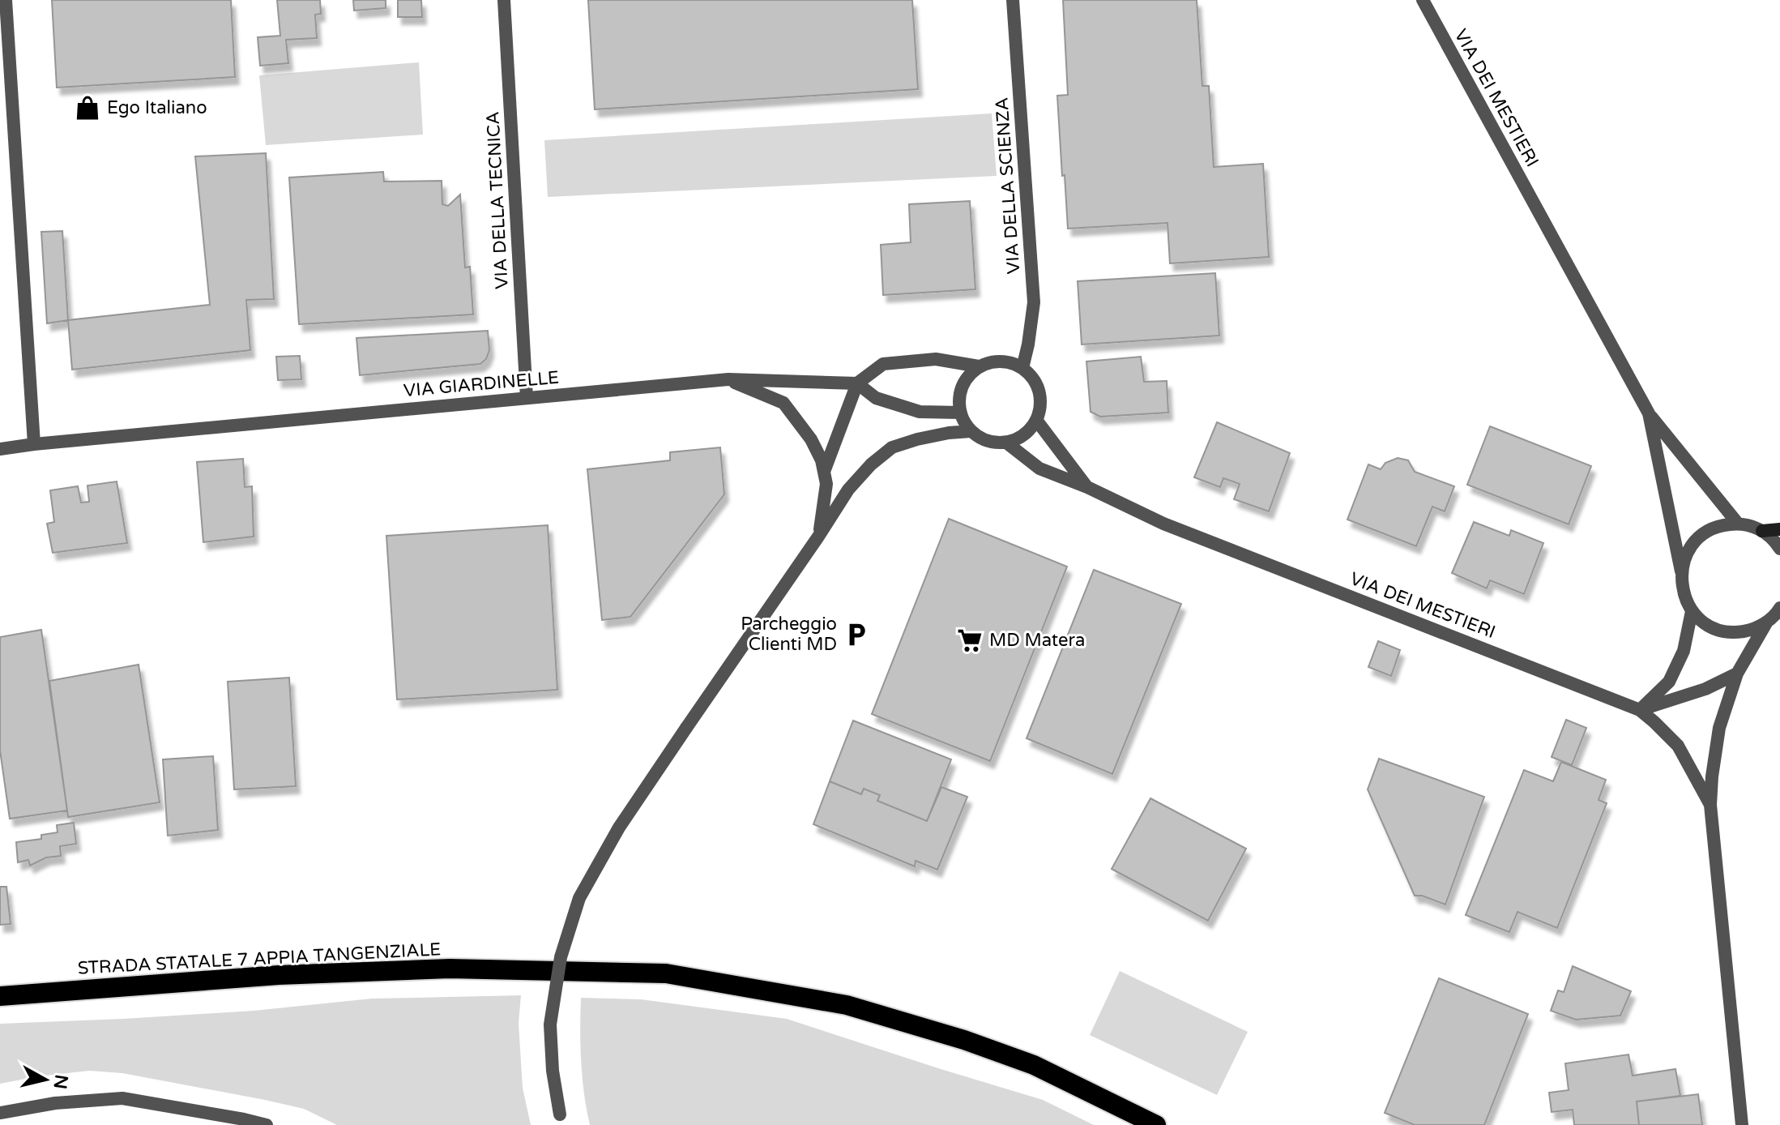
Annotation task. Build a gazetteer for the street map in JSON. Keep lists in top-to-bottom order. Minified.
{"streets":{"highway":["STRADA STATALE 7 APPIA TANGENZIALE"],"street":["VIA DEI MESTIERI","VIA DELLA SCIENZA","VIA DELLA TECNICA","VIA GIARDINELLE"]},"crossings":[["VIA DEI MESTIERI","VIA DELLA SCIENZA"],["VIA DELLA TECNICA","VIA GIARDINELLE"]],"places":{"shop":["Ego Italiano"],"parking":["Parcheggio Clienti MD"],"supermarket":["MD Matera"]},"north":"right"}
